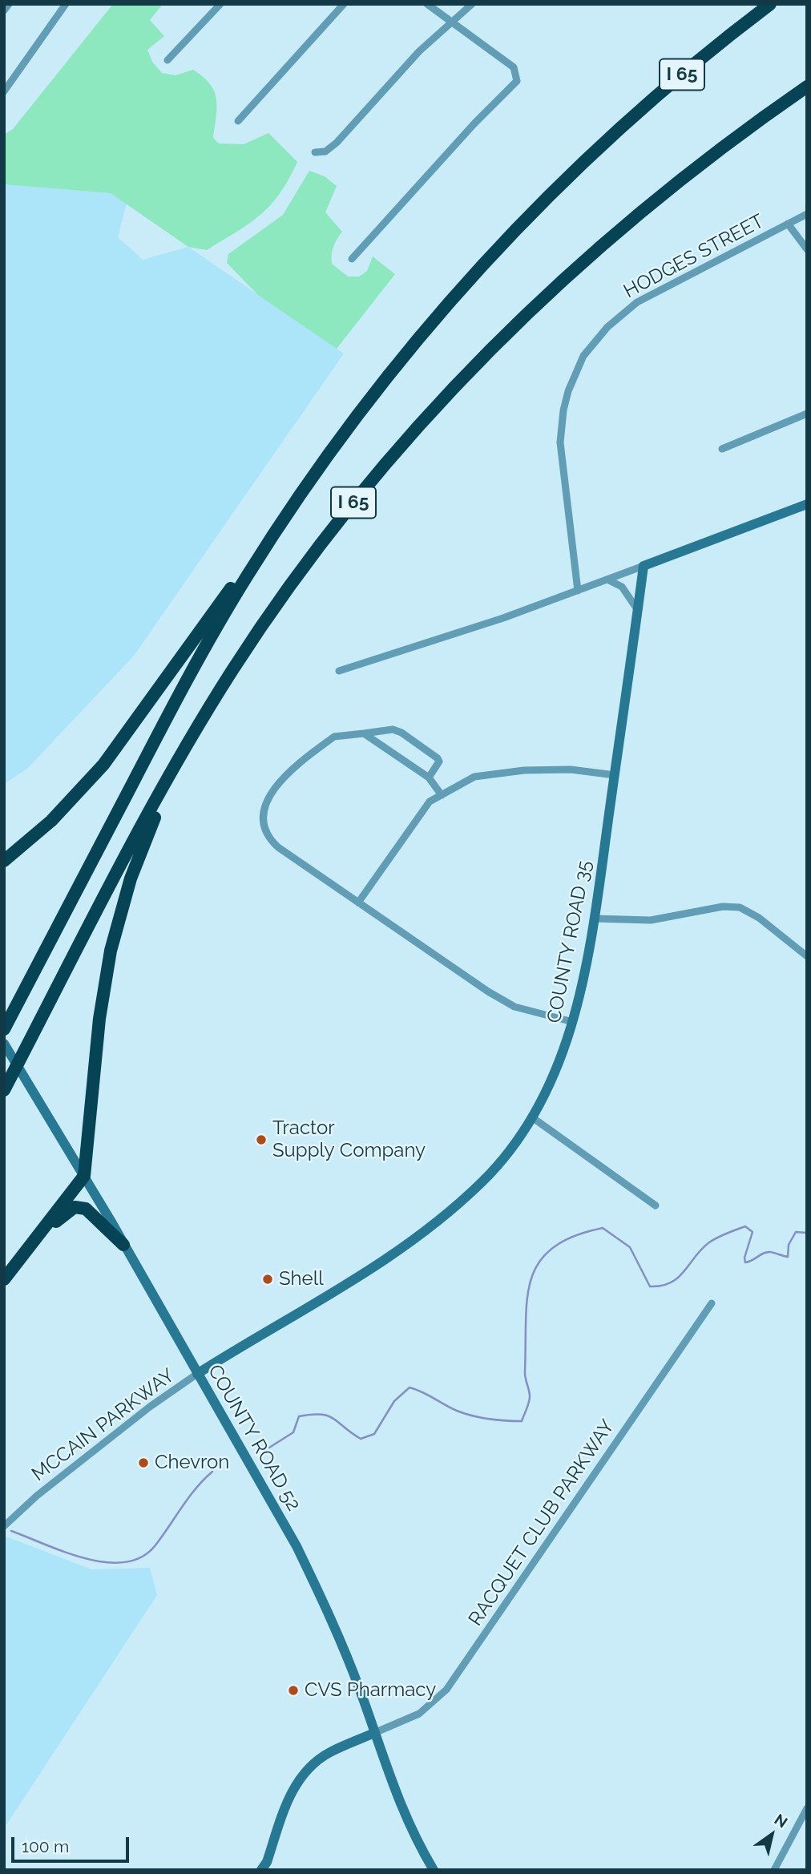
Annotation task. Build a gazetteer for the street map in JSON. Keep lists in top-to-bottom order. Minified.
{"streets":{"highway":["I 65"],"street":["HODGES STREET","COUNTY ROAD 35","MCCAIN PARKWAY","COUNTY ROAD 52","RACQUET CLUB PARKWAY"]},"crossings":[["COUNTY ROAD 35","MCCAIN PARKWAY"],["COUNTY ROAD 35","COUNTY ROAD 52"],["MCCAIN PARKWAY","COUNTY ROAD 52"],["COUNTY ROAD 52","RACQUET CLUB PARKWAY"]],"places":["Tractor Supply Company","Shell","Chevron","CVS Pharmacy"],"scale_bar":"100 m","north":"top right"}
